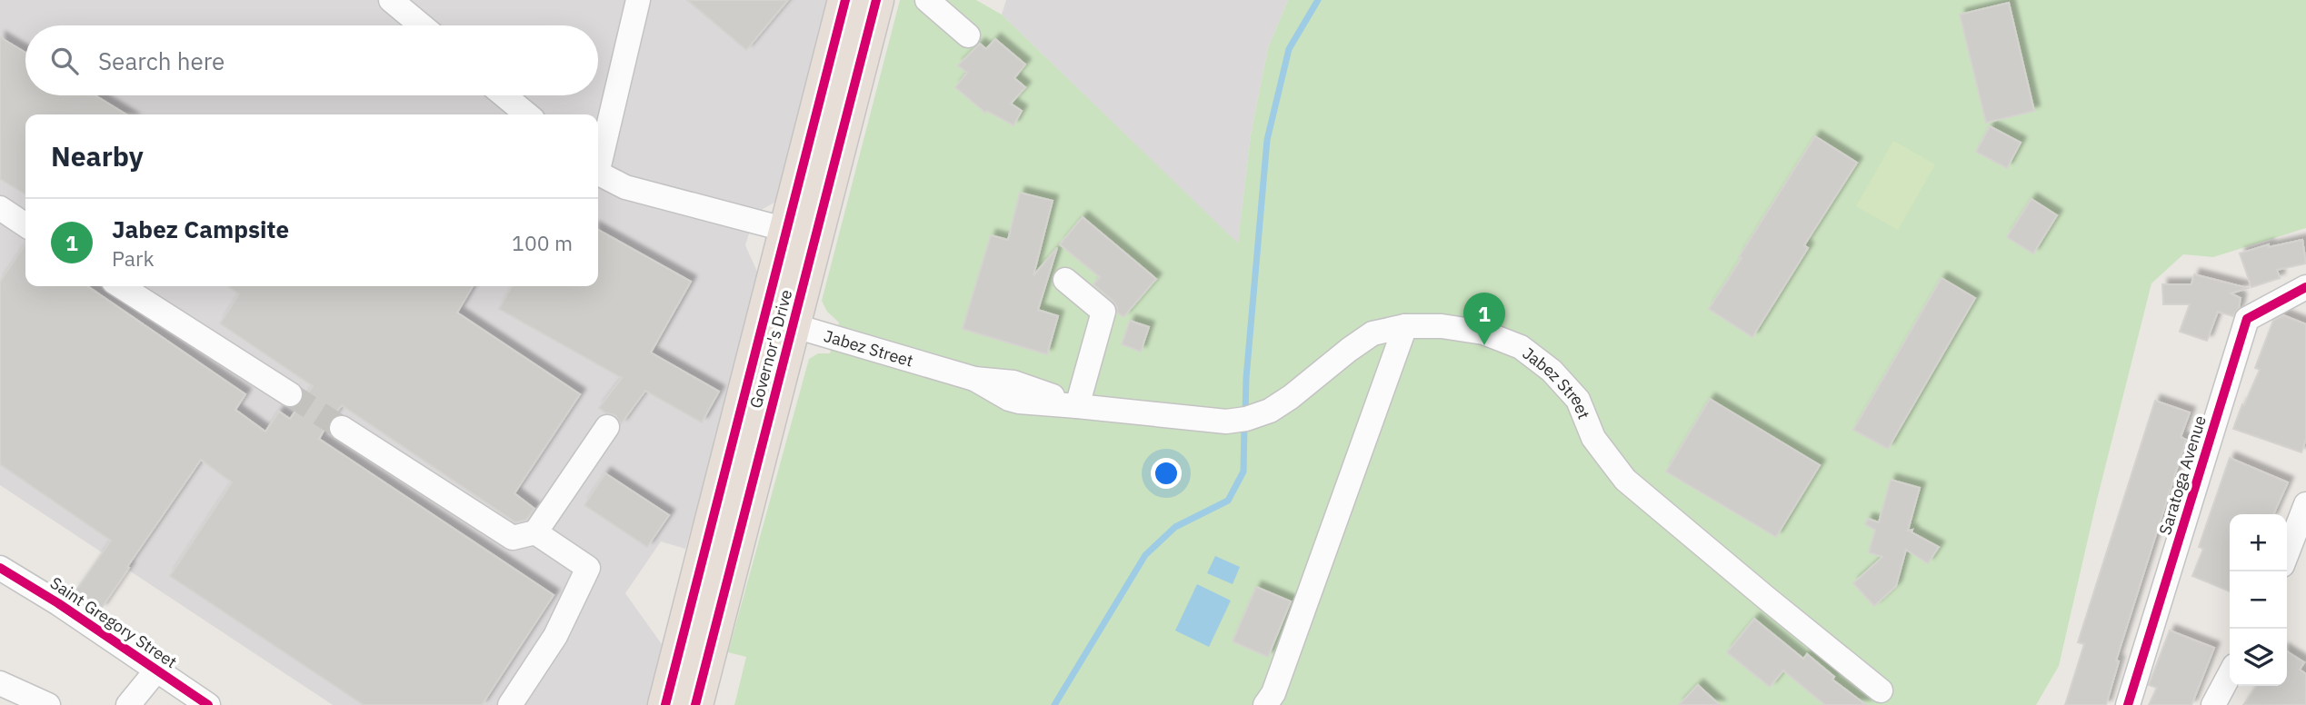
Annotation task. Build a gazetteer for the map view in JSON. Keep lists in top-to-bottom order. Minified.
{"streets":{"highway":["Governor's Drive"],"street":["Jabez Street","Saratoga Avenue","Saint Gregory Street"]},"crossings":[["Jabez Street","Governor's Drive"]],"page":{"search":"Search here","heading":"Nearby","list":[{"mark":"1","name":"Jabez Campsite","note":"Park","value":"100 m"}],"pins":"1","map_buttons":["+","−"]}}
